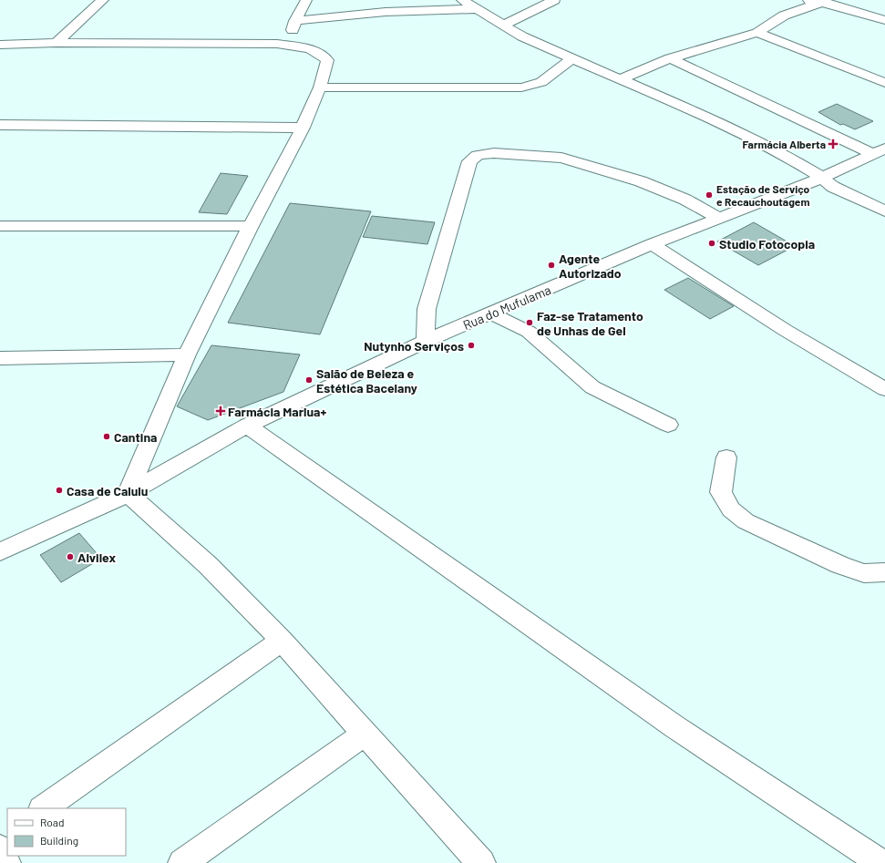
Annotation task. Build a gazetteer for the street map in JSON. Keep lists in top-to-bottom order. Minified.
{"streets":{"street":["Rua do Mufulama"]},"places":{"health":["Farmácia Alberta","Farmácia Marlua+"],"other":["Estação de Serviço e Recauchoutagem","Studio Fotocopia","Agente Autorizado","Faz-se Tratamento de Unhas de Gel","Nutynho Serviços","Salão de Beleza e Estética Bacelany","Cantina","Casa de Calulu","Alvilex"]},"legend":["Road","Building"]}
